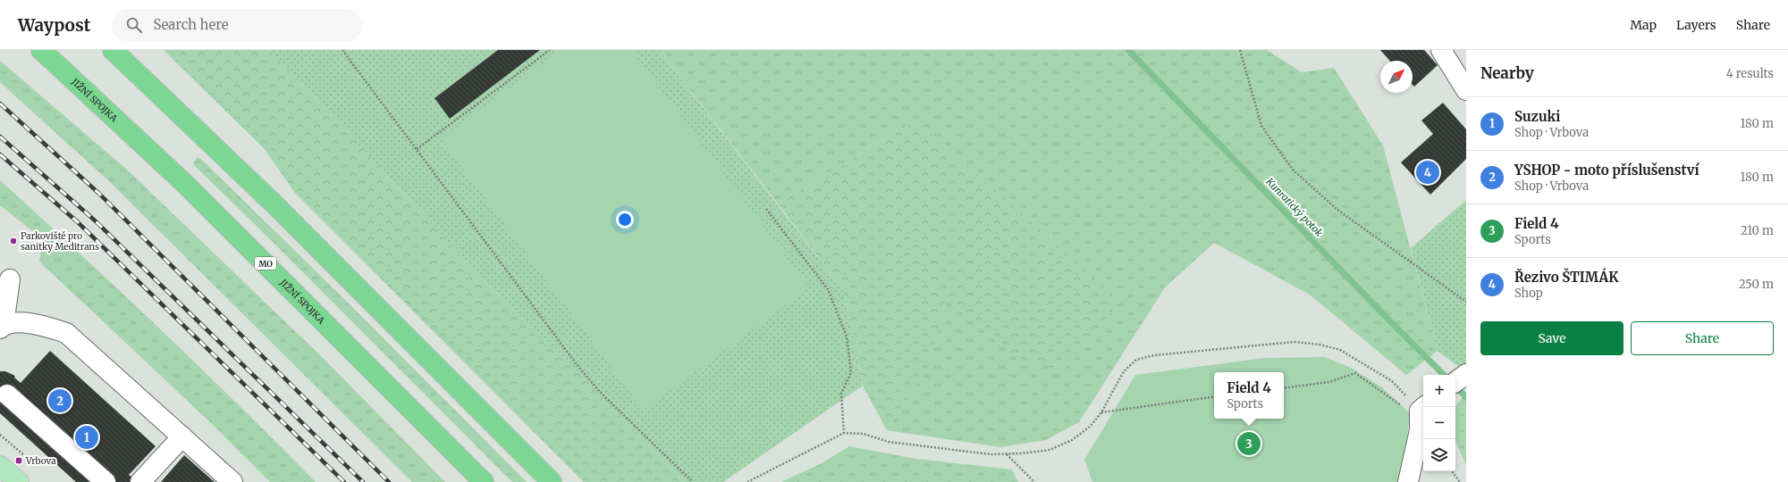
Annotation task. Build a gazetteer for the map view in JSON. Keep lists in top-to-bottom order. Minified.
{"streets":{"highway":["JIŽNÍ SPOJKA","MO"]},"water":["Kunratický potok"],"places":{"other":["Parkoviště pro sanitky Meditrans"],"transit":["Vrbova"]},"north":"top right","page":{"header":"Waypost","search":"Search here","nav":["Map","Layers","Share"],"heading":["Nearby","4 results"],"list":[{"mark":"1","name":"Suzuki","note":"Shop · Vrbova","value":"180 m"},{"mark":"2","name":"YSHOP - moto příslušenství","note":"Shop · Vrbova","value":"180 m"},{"mark":"3","name":"Field 4","note":"Sports","value":"210 m"},{"mark":"4","name":"Řezivo ŠTIMÁK","note":"Shop","value":"250 m"}],"pins":["4","2","1","3"],"buttons":["Save","Share"],"popup":["Field 4","Sports"],"map_buttons":["+","−"]}}
